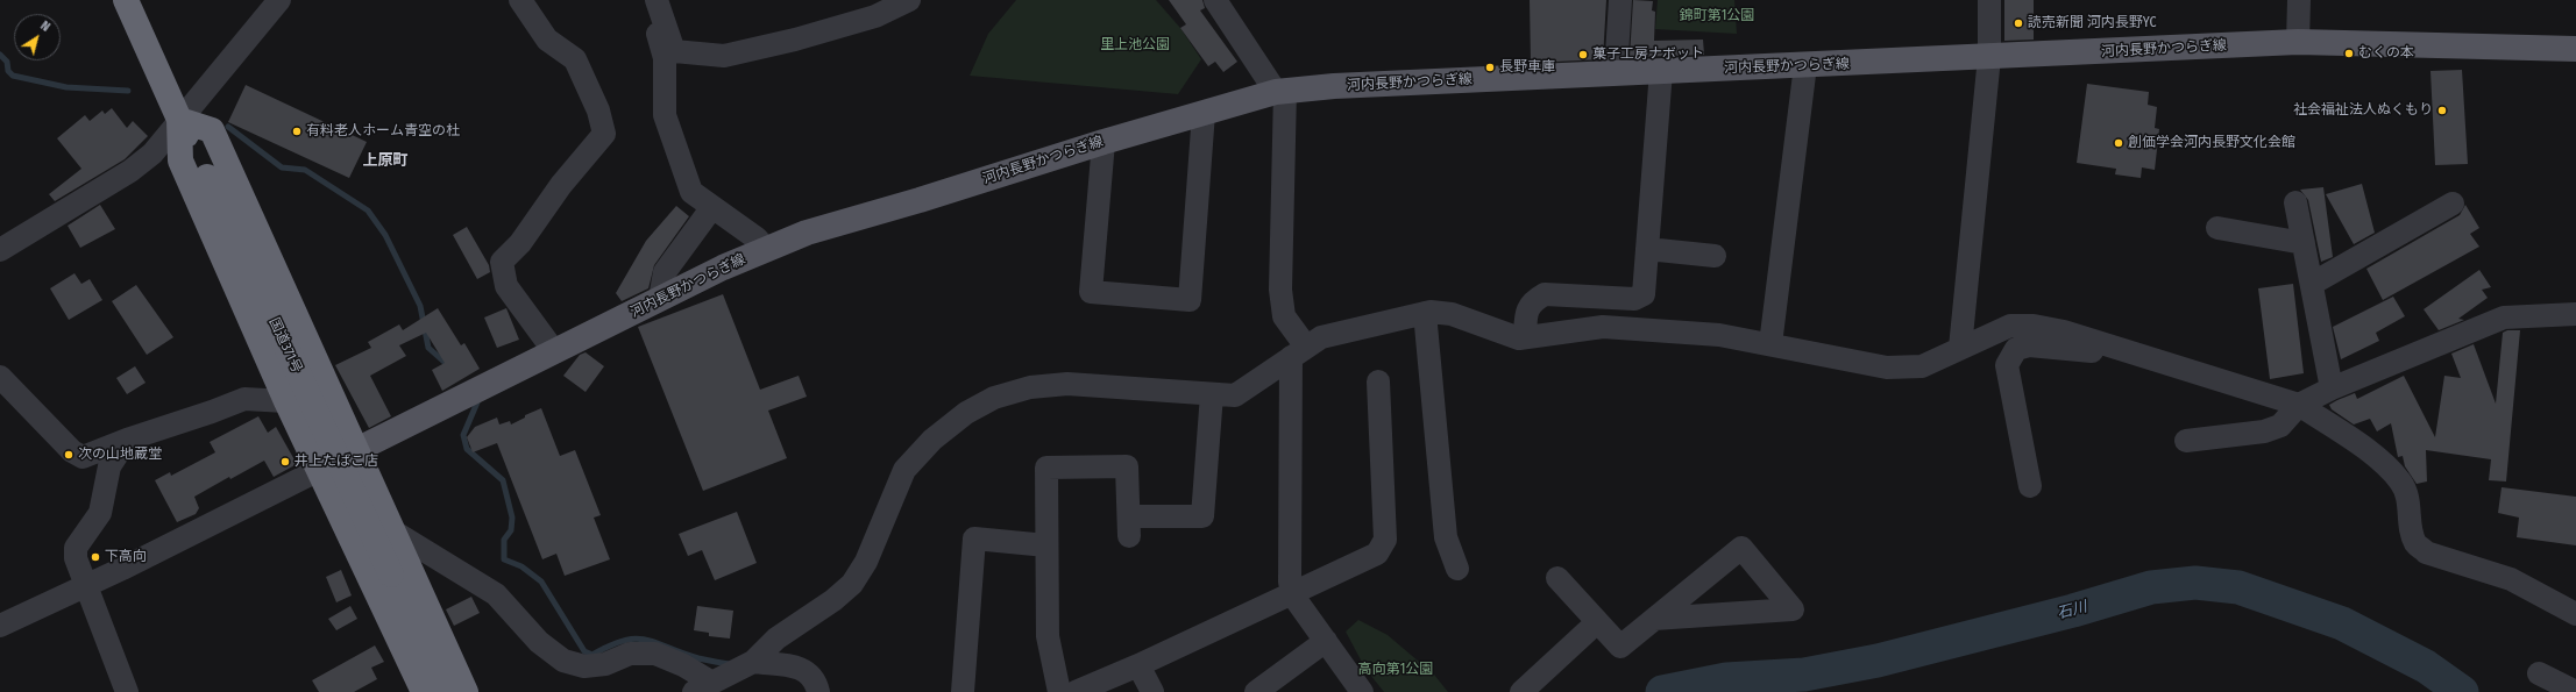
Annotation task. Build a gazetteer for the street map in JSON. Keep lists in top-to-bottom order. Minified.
{"streets":{"highway":["国道371号"],"main road":["河内長野かつらぎ線"]},"districts":["上原町"],"water":["石川"],"parks":["錦町第1公園","里上池公園","高向第1公園"],"places":["読売新聞 河内長野YC","むくの本","菓子工房ナボット","長野車庫","社会福祉法人ぬくもり","有料老人ホーム青空の杜","創価学会河内長野文化会館","次の山地蔵堂","井上たばこ店","下高向"],"north":"top right"}
